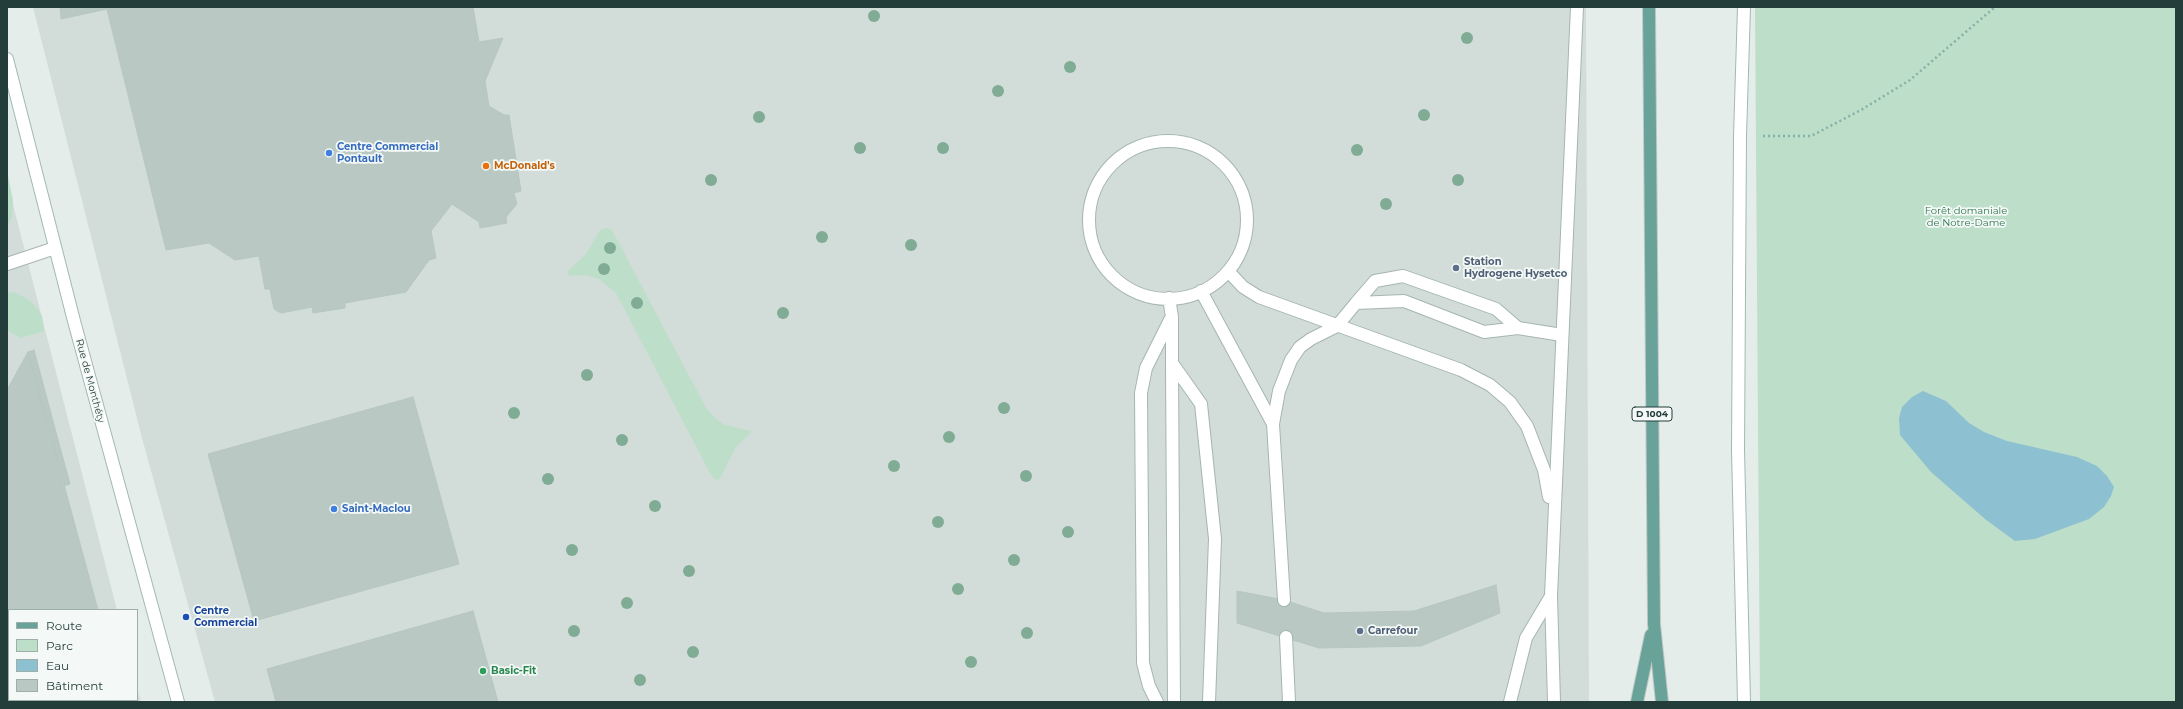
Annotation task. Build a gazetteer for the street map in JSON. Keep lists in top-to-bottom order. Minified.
{"streets":{"main road":["D 1004"],"street":["Rue de Monthéty"]},"parks":["Forêt domaniale de Notre-Dame"],"places":["Centre Commercial Pontault","McDonald's","Station Hydrogene Hysetco","Saint-Maclou","Centre Commercial","Carrefour","Basic-Fit"],"legend":["Route","Parc","Eau","Bâtiment"]}
